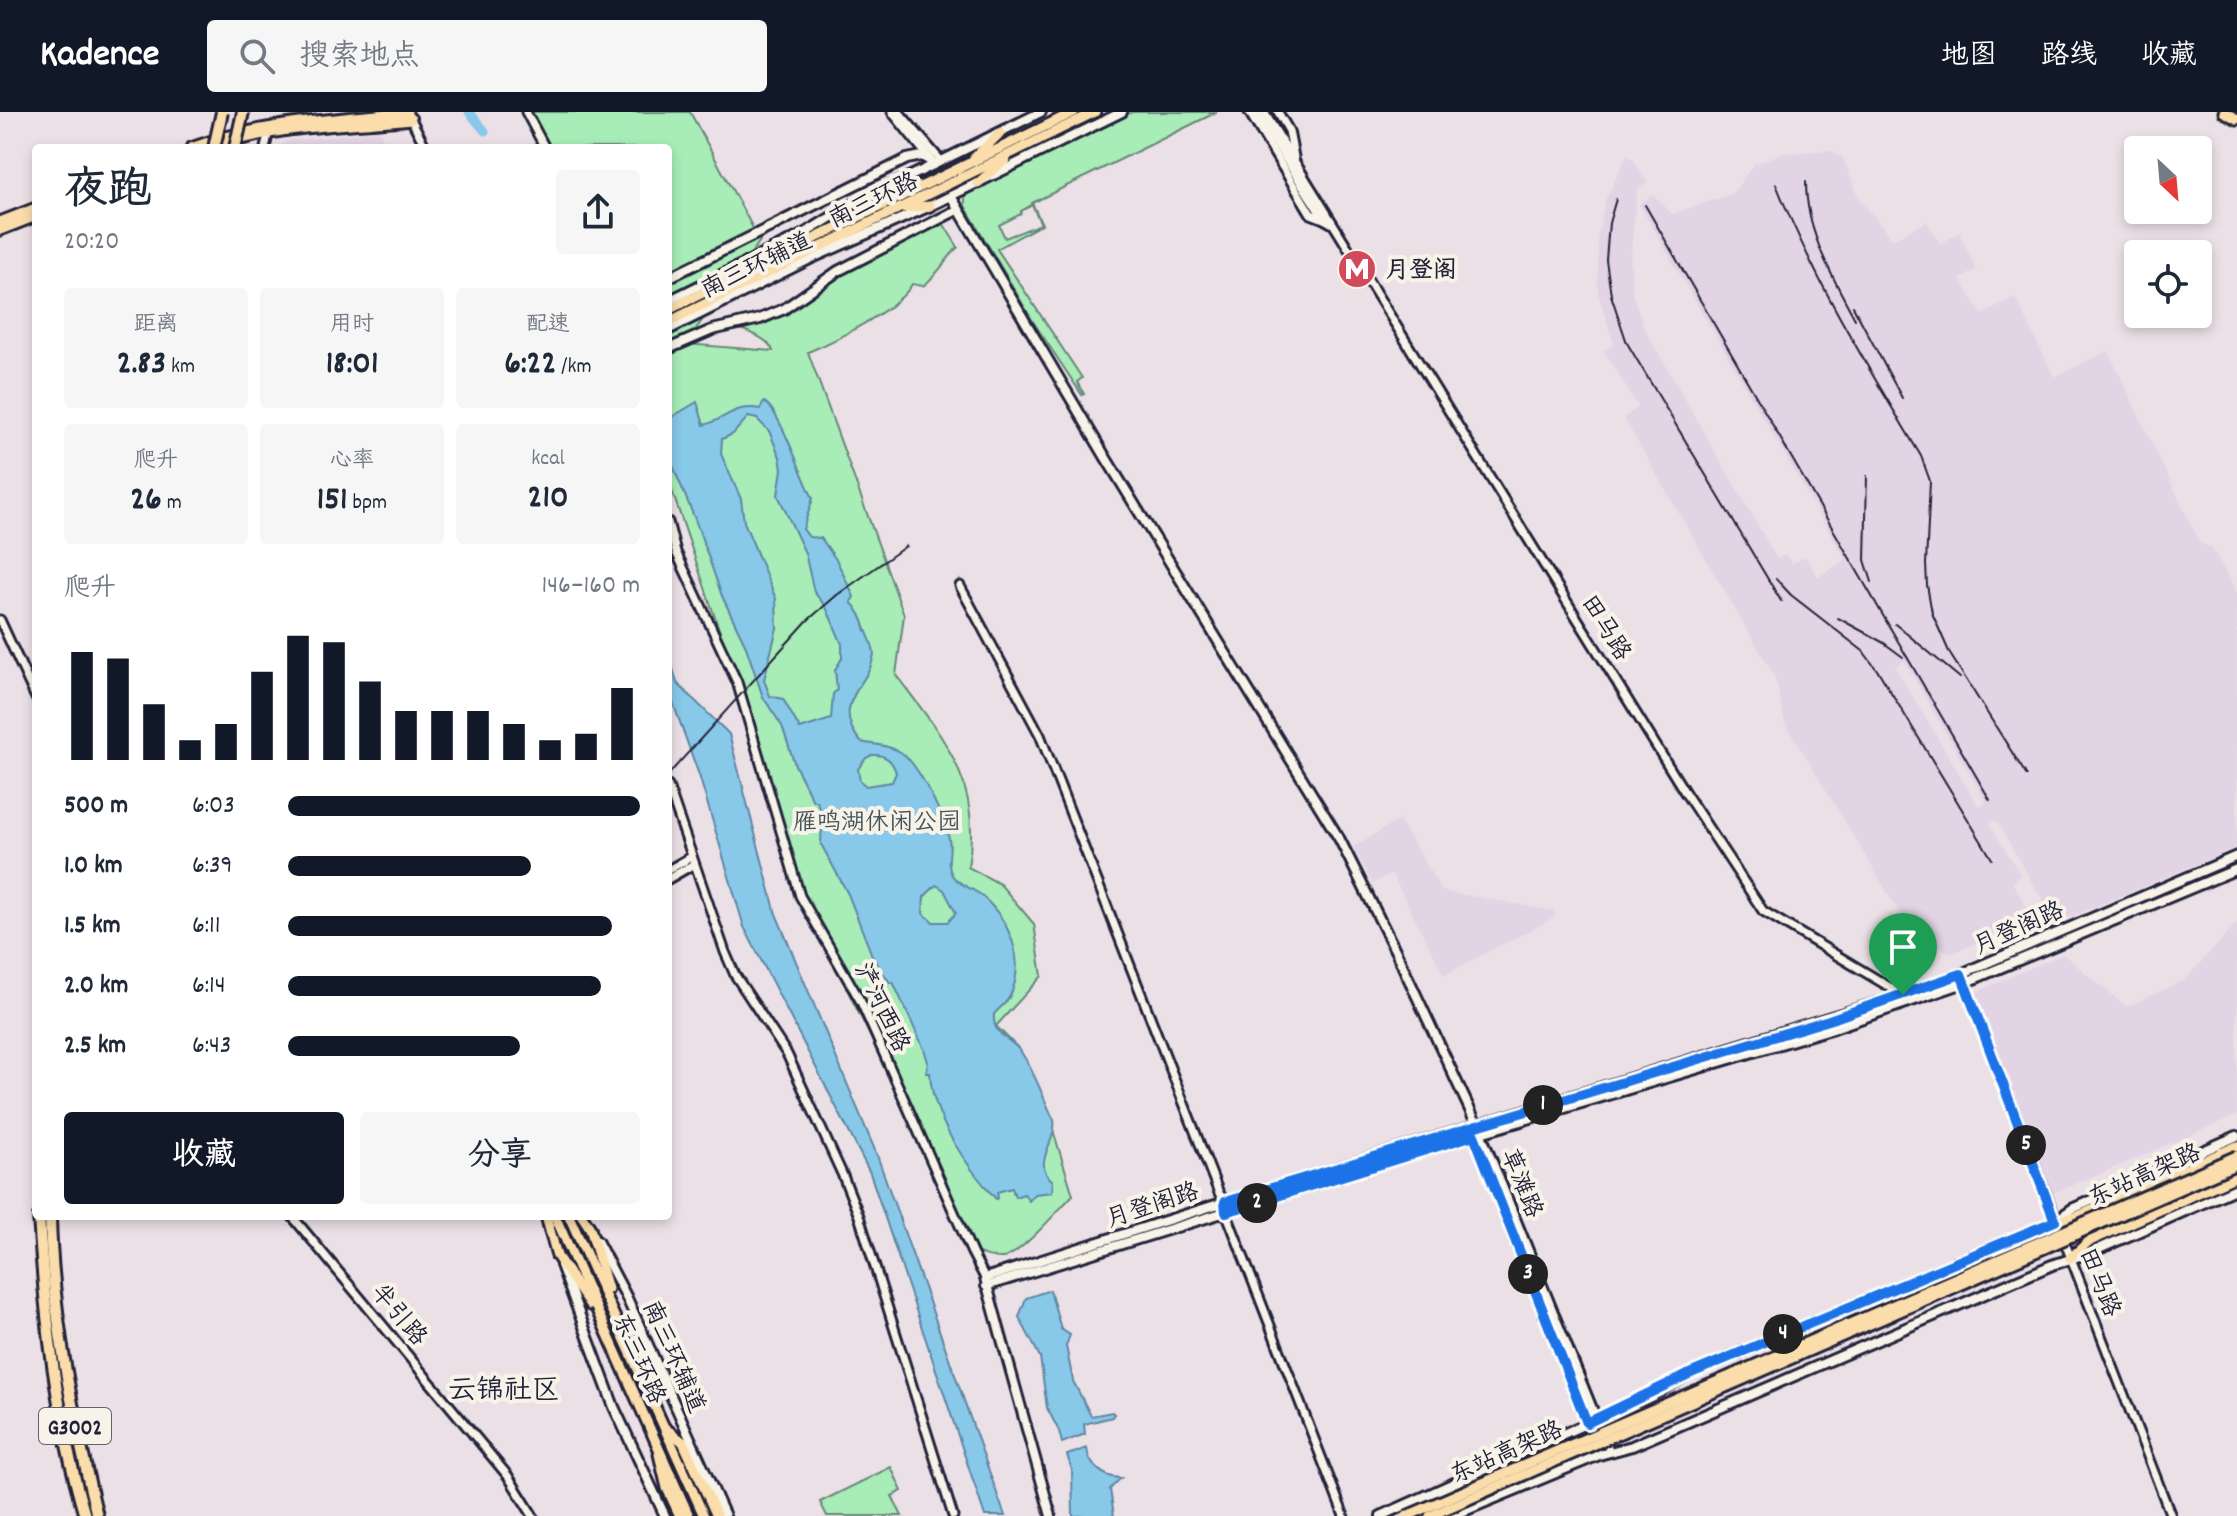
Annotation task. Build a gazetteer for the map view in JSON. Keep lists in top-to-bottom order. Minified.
{"streets":{"highway":["G3002"],"main road":["南三环路","南三环辅道","月登阁路","浐河西路","东站高架路","东三环路"],"street":["田马路","草滩路","半引路"]},"crossings":[["南三环路","南三环辅道"],["田马路","月登阁路"],["月登阁路","浐河西路"],["月登阁路","草滩路"]],"districts":["云锦社区"],"parks":["雁鸣湖休闲公园"],"places":{"metro station":["月登阁"]},"north":"bottom right","page":{"header":"Kadence","search":"搜索地点","nav":["地图","路线","收藏"],"heading":["夜跑","20:20"],"stats":[["距离","2.83 km"],["用时","18:01"],["配速","6:22 /km"],["爬升","26 m"],["心率","151 bpm"],["kcal","210"]],"chart":["爬升","146–160 m"],"list":[{"name":"500 m","note":"6:03"},{"name":"1.0 km","note":"6:39"},{"name":"1.5 km","note":"6:11"},{"name":"2.0 km","note":"6:14"},{"name":"2.5 km","note":"6:43"}],"pins":["1","5","2","3","4"],"buttons":["收藏","分享"]}}
